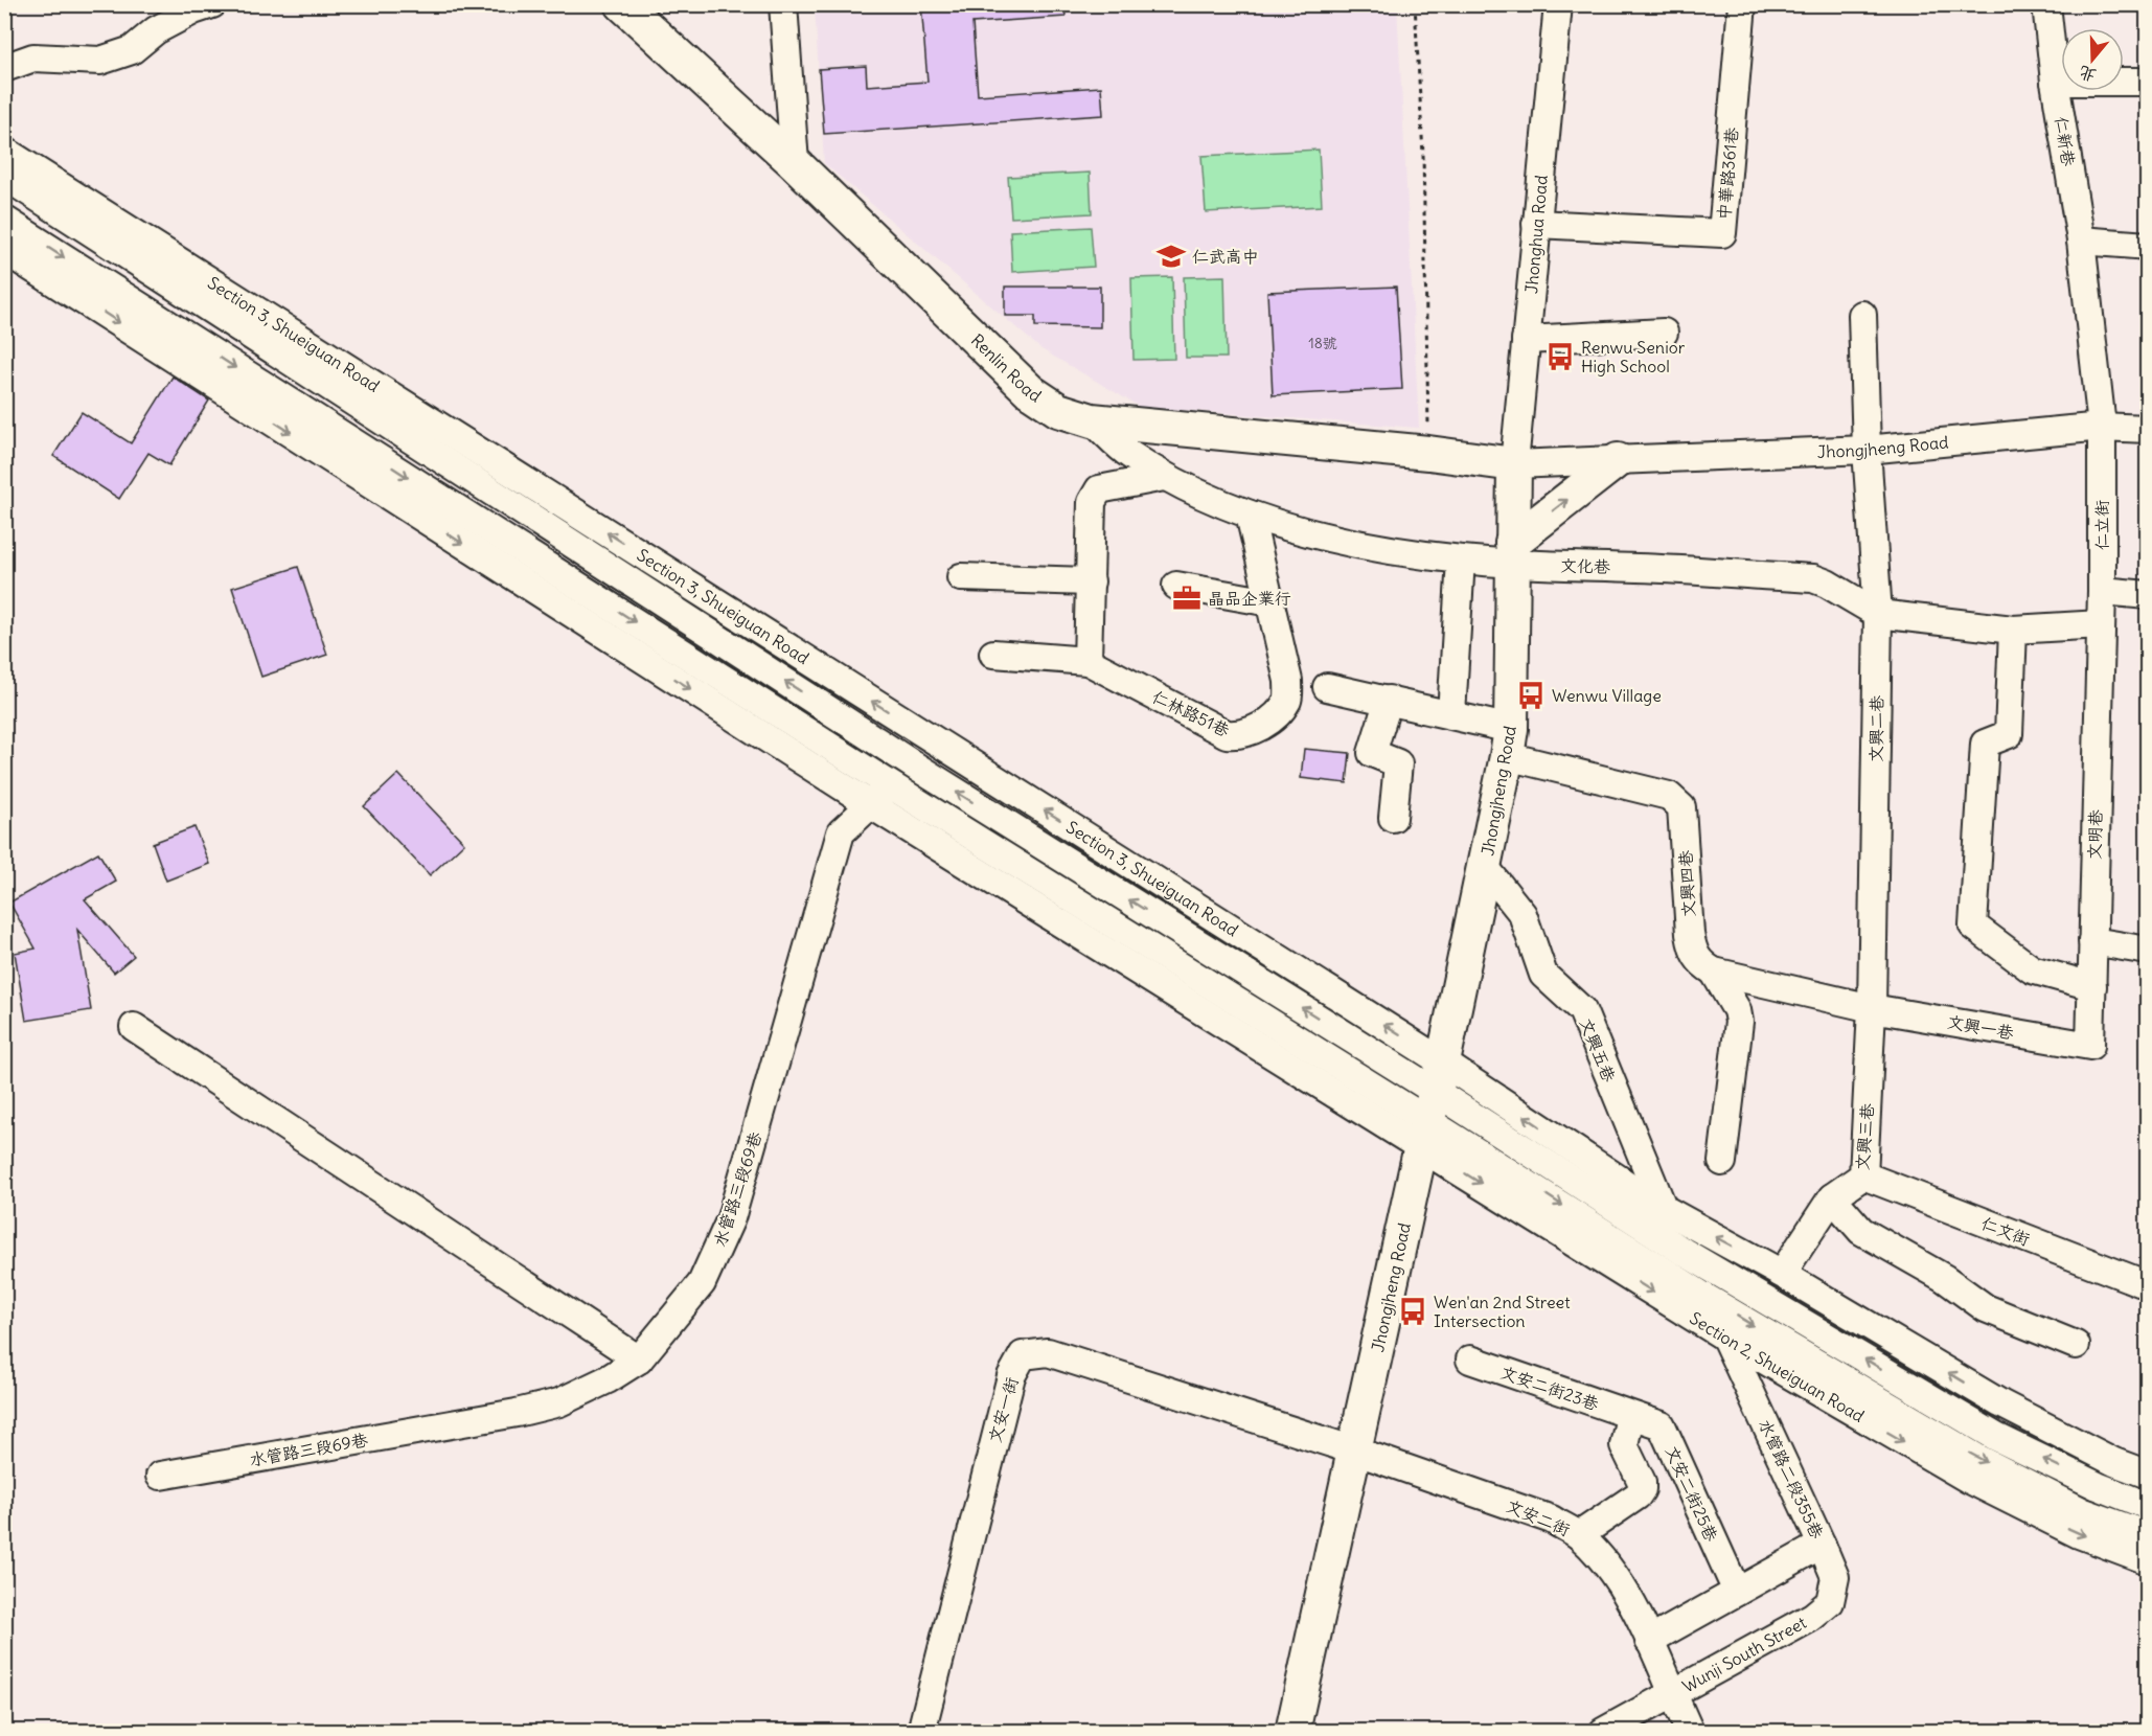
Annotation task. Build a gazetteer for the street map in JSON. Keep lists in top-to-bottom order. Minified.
{"streets":{"main road":["Renlin Road","Jhongjheng Road"],"street":["仁新巷","中華路361巷","Jhonghua Road","Section 3, Shueiguan Road","仁立街","文化巷","仁林路51巷","文興二巷","文明巷","文興四巷","文興一巷","文興五巷","文興三巷","水管路三段69巷","仁文街","Section 2, Shueiguan Road","文安二街23巷","文安一街","水管路二段355巷","文安二街25巷","文安二街","Wunji South Street"]},"crossings":[["仁新巷","Jhongjheng Road"],["仁新巷","仁立街"],["中華路361巷","Jhonghua Road"],["Jhonghua Road","Renlin Road"],["Jhonghua Road","Jhongjheng Road"],["Section 3, Shueiguan Road","Jhongjheng Road"],["Section 3, Shueiguan Road","水管路三段69巷"],["Section 3, Shueiguan Road","Section 2, Shueiguan Road"],["Renlin Road","Jhongjheng Road"],["Renlin Road","文化巷"],["Jhongjheng Road","仁立街"],["Jhongjheng Road","文化巷"],["Jhongjheng Road","文興二巷"],["Jhongjheng Road","文興四巷"],["Jhongjheng Road","文興五巷"],["Jhongjheng Road","Section 2, Shueiguan Road"],["Jhongjheng Road","文安一街"],["Jhongjheng Road","文安二街"],["仁立街","文化巷"],["仁立街","文明巷"],["文化巷","仁林路51巷"],["文化巷","文興二巷"],["文化巷","文明巷"],["文興二巷","文興一巷"],["文興二巷","文興三巷"],["文明巷","文興一巷"],["文興一巷","文興三巷"],["文興五巷","Section 2, Shueiguan Road"],["文興五巷","水管路二段355巷"],["文興三巷","仁文街"],["Section 2, Shueiguan Road","水管路二段355巷"],["文安二街23巷","文安二街25巷"],["文安一街","文安二街"],["水管路二段355巷","文安二街25巷"],["水管路二段355巷","文安二街"],["水管路二段355巷","Wunji South Street"],["文安二街","Wunji South Street"]],"places":{"school or university":["仁武高中"],"bus stop":["Renwu Senior High School","Wenwu Village","Wen'an 2nd Street Intersection"],"office":["晶品企業行"]},"house_numbers":["18號"],"north":"bottom"}
